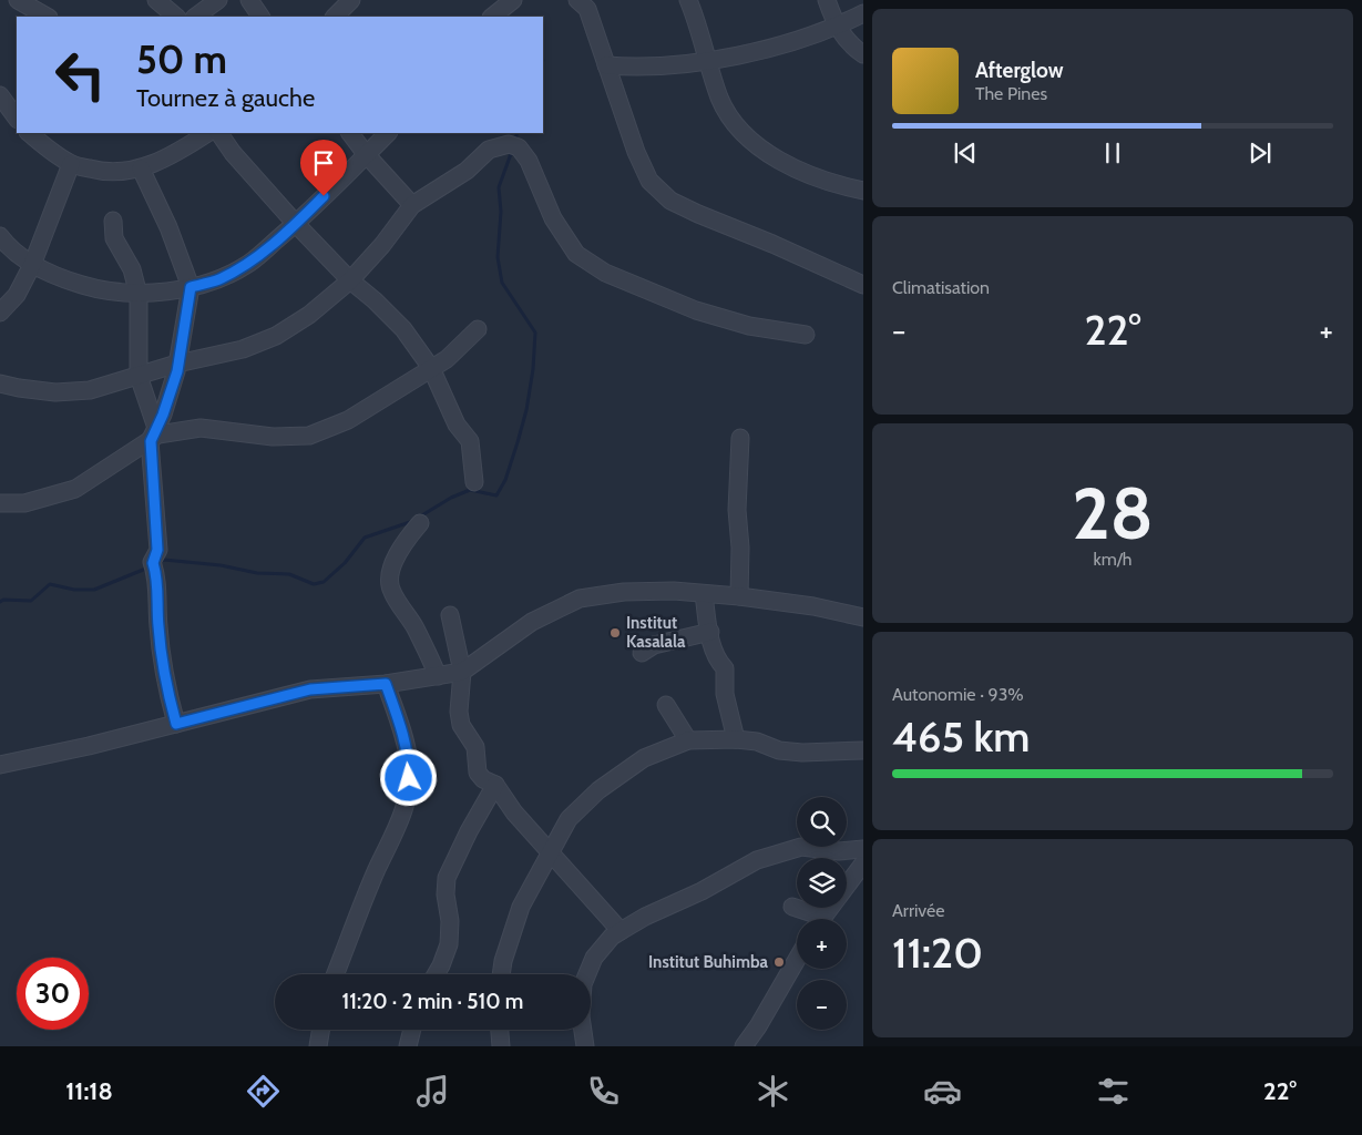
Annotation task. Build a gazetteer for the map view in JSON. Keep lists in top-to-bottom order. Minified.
{"places":["Institut Kasalala","Institut Buhimba"],"page":{"turn":["50 m","Tournez à gauche"],"song":["Afterglow","The Pines"],"tile":["Climatisation",["28","km/h"],["Autonomie · 93%","465 km"],["Arrivée","11:20"]],"heat":["−","22°","+"],"map_buttons":["+","−"],"limit":"30","trip":"11:20 · 2 min · 510 m","tabs":["11:18","22°"]}}
